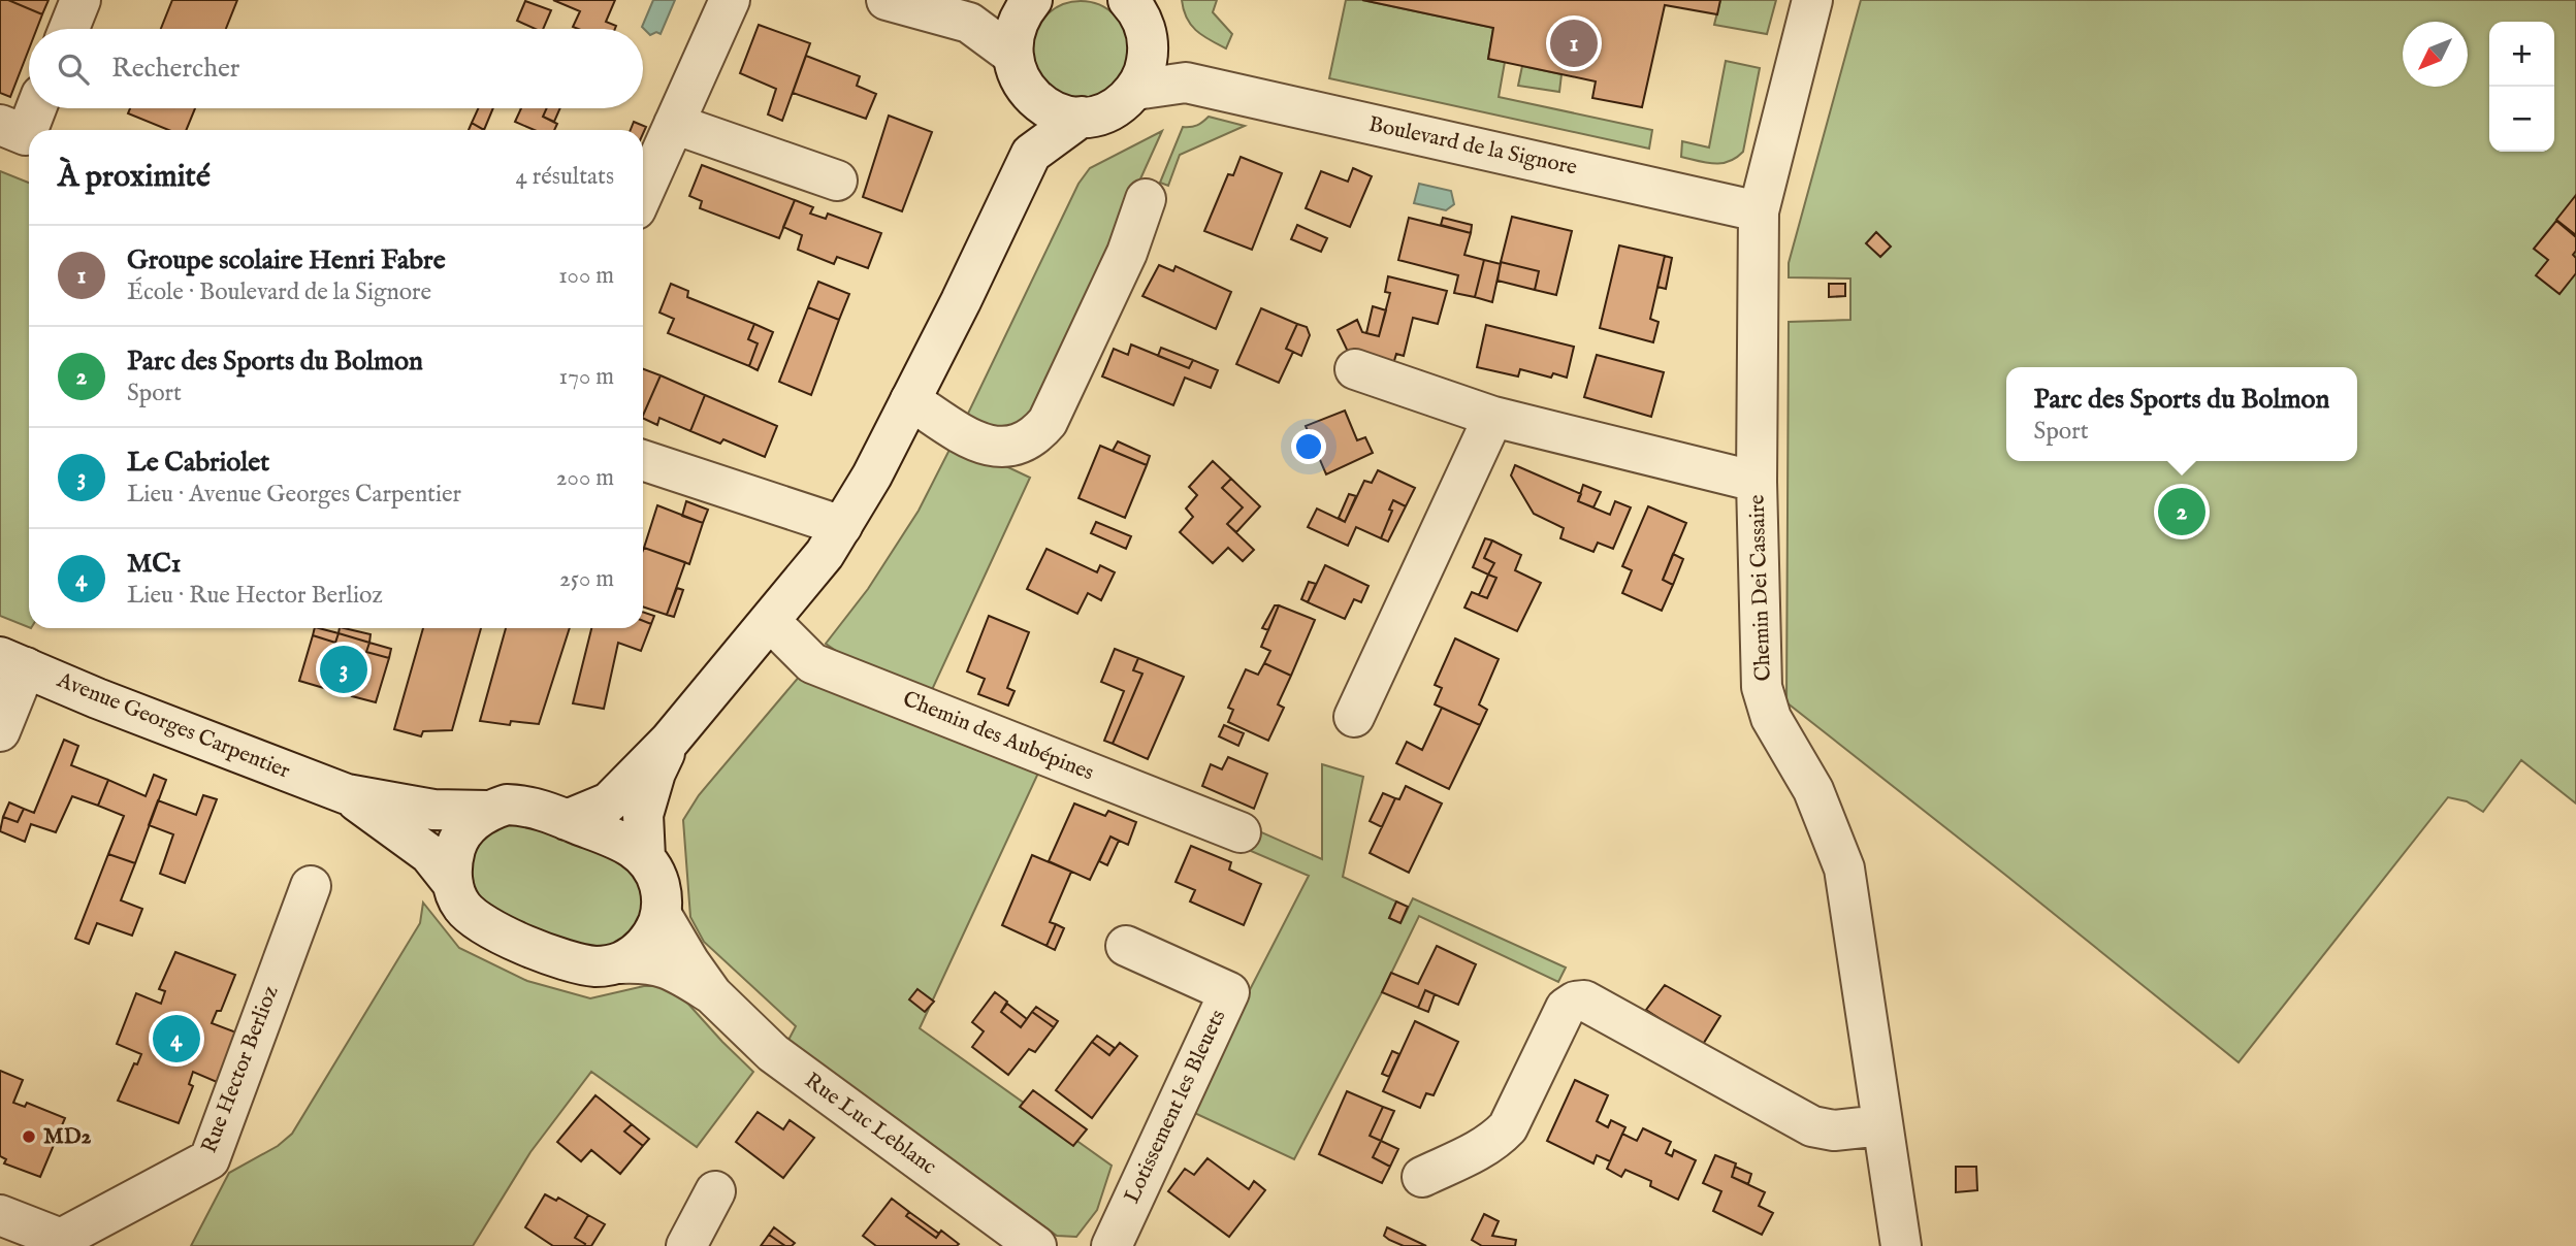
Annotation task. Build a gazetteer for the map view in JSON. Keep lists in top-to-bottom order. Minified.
{"streets":{"street":["Boulevard de la Signore","Chemin Dei Cassaire","Avenue Georges Carpentier","Chemin des Aubépines","Rue Hector Berlioz","Lotissement les Bleuets","Rue Luc Leblanc"]},"crossings":[["Boulevard de la Signore","Chemin Dei Cassaire"],["Avenue Georges Carpentier","Rue Luc Leblanc"]],"places":["MD2"],"north":"bottom left","page":{"pins":["1","2","3","4"],"map_buttons":["+","−"],"search":"Rechercher","heading":["À proximité","4 résultats"],"list":[{"mark":"1","name":"Groupe scolaire Henri Fabre","note":"École · Boulevard de la Signore","value":"100 m"},{"mark":"2","name":"Parc des Sports du Bolmon","note":"Sport","value":"170 m"},{"mark":"3","name":"Le Cabriolet","note":"Lieu · Avenue Georges Carpentier","value":"200 m"},{"mark":"4","name":"MC1","note":"Lieu · Rue Hector Berlioz","value":"250 m"}],"popup":["Parc des Sports du Bolmon","Sport"]}}
